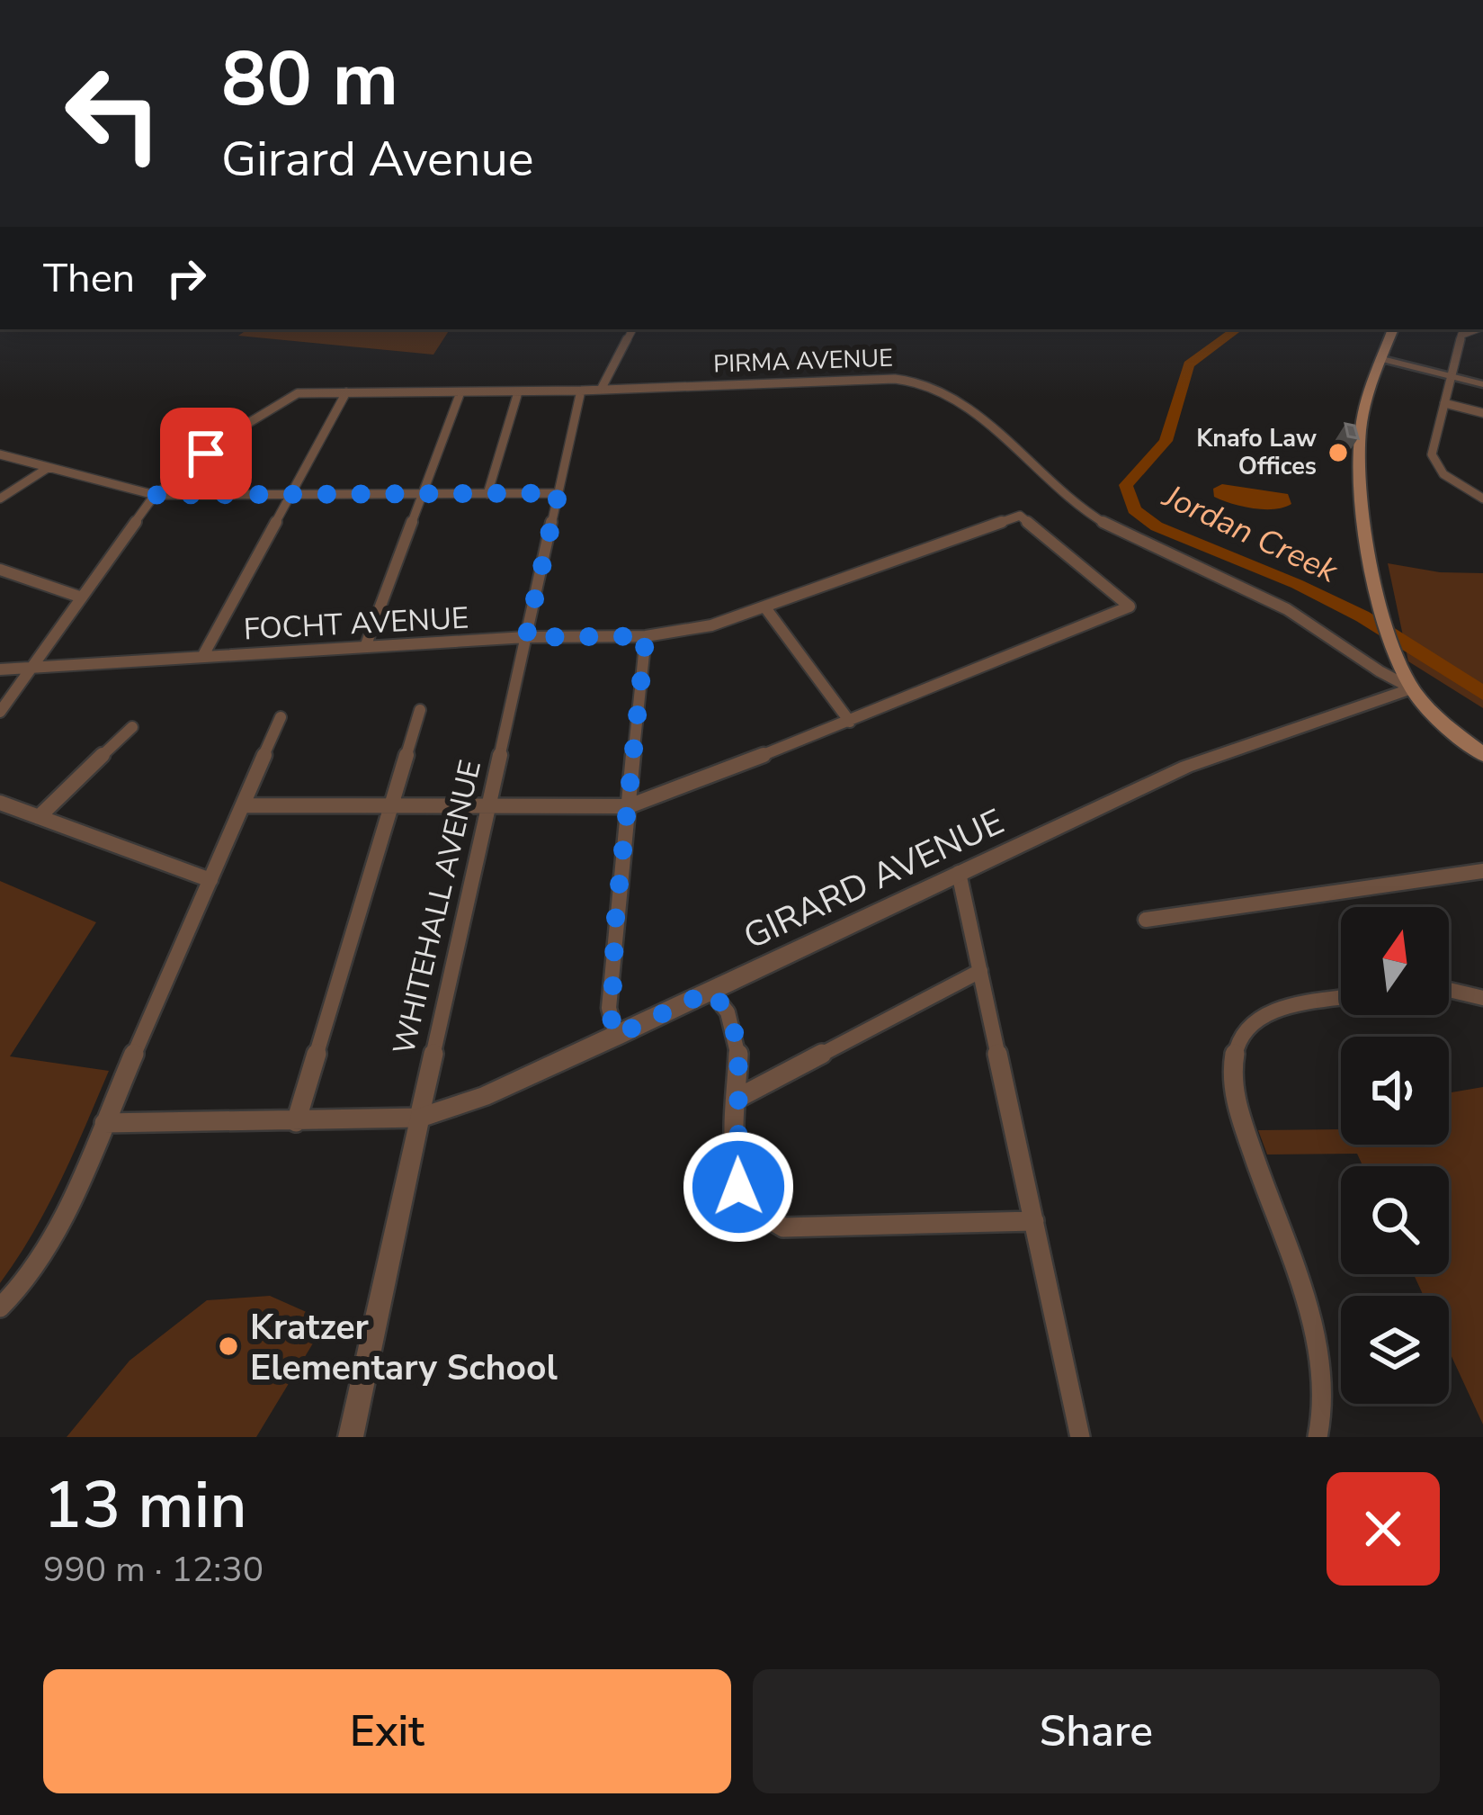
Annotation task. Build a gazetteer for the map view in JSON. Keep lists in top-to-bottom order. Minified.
{"streets":{"street":["PIRMA AVENUE","FOCHT AVENUE","GIRARD AVENUE","WHITEHALL AVENUE"]},"crossings":[["PIRMA AVENUE","GIRARD AVENUE"],["PIRMA AVENUE","WHITEHALL AVENUE"],["FOCHT AVENUE","WHITEHALL AVENUE"],["GIRARD AVENUE","WHITEHALL AVENUE"]],"water":["Jordan Creek"],"places":["Knafo Law Offices","Kratzer Elementary School"],"north":"top","page":{"turn":["80 m","Girard Avenue"],"then":"Then","heading":["13 min","990 m · 12:30"],"buttons":["Exit","Share"]}}
